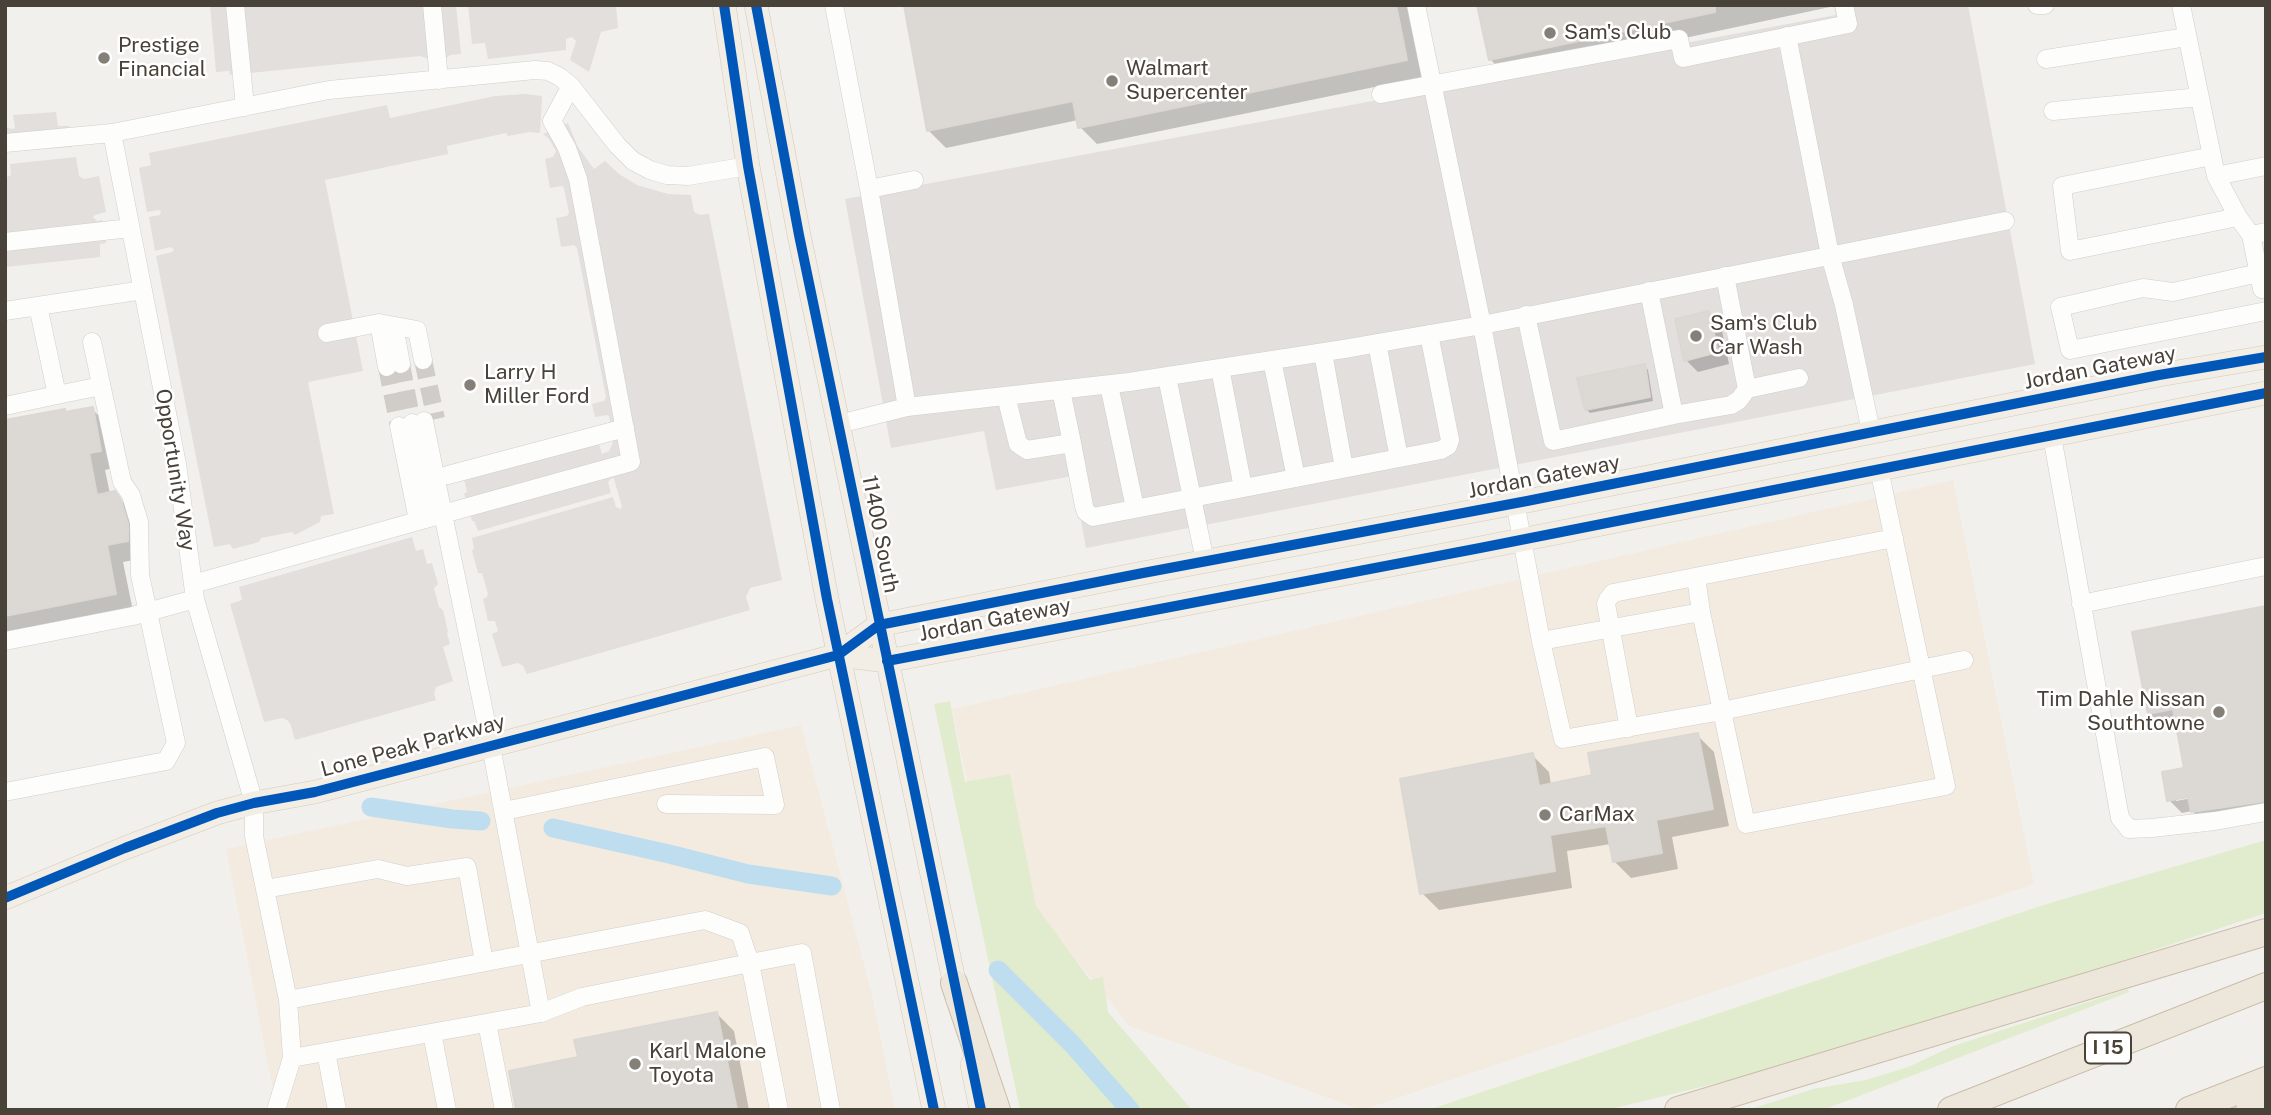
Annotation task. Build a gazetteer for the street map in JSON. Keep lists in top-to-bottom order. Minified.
{"streets":{"highway":["I 15"],"main road":["Jordan Gateway","11400 South","Lone Peak Parkway"],"street":["Opportunity Way"]},"crossings":[["Jordan Gateway","11400 South"],["Jordan Gateway","Lone Peak Parkway"],["Opportunity Way","Lone Peak Parkway"]],"places":["Sam's Club","Prestige Financial","Walmart Supercenter","Sam's Club Car Wash","Larry H Miller Ford","Tim Dahle Nissan Southtowne","CarMax","Karl Malone Toyota"]}
